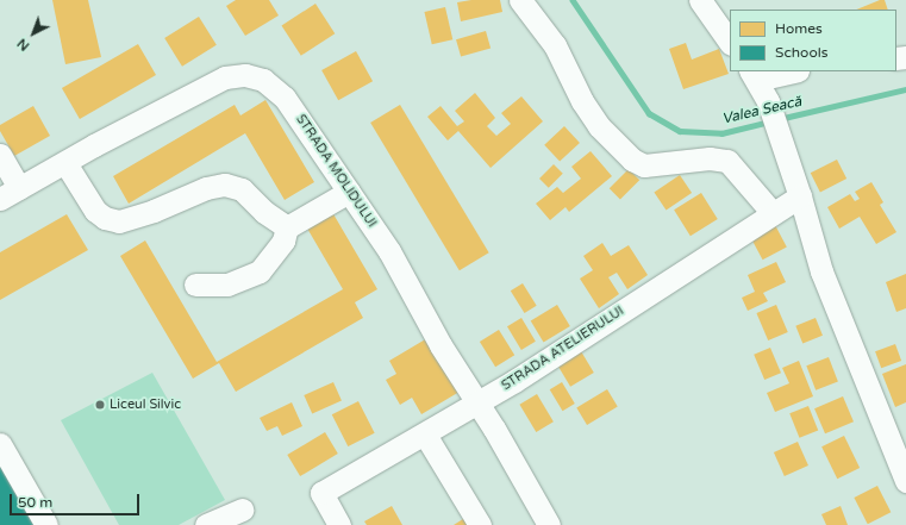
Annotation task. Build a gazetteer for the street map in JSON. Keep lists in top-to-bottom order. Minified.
{"streets":{"street":["STRADA MOLIDULUI","STRADA ATELIERULUI"]},"crossings":[["STRADA MOLIDULUI","STRADA ATELIERULUI"]],"water":["Valea Seacă"],"places":["Liceul Silvic"],"legend":["Homes","Schools"],"scale_bar":"50 m","north":"bottom left"}
